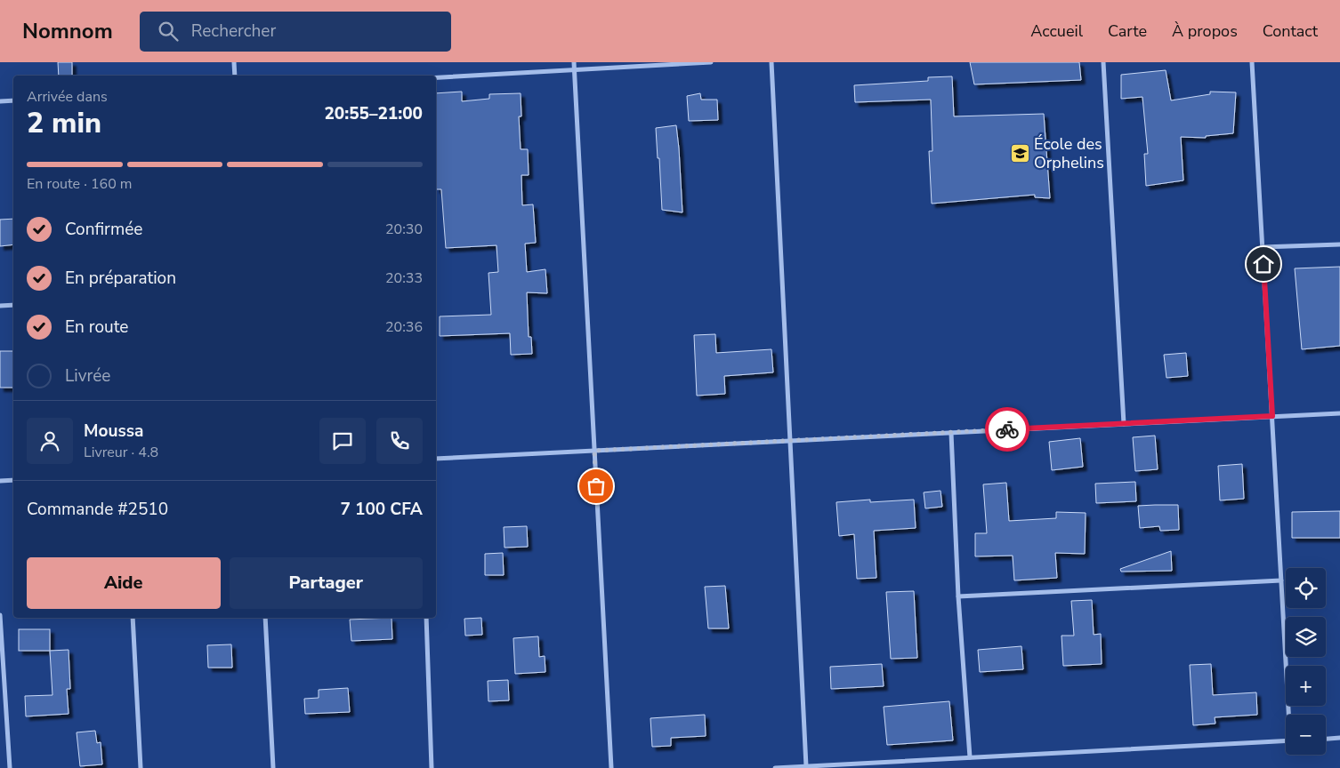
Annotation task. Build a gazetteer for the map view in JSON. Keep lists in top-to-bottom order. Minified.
{"places":{"school or university":["École des Orphelins"]},"page":{"header":"Nomnom","search":"Rechercher","nav":["Accueil","Carte","À propos","Contact"],"heading":["2 min","Arrivée dans","20:55–21:00"],"panel":["Moussa","Livreur · 4.8","Commande #2510","7 100 CFA"],"bar":"En route · 160 m","list":[["Confirmée","20:30"],["En préparation","20:33"],["En route","20:36"],"Livrée"],"buttons":["Aide","Partager"],"map_buttons":["+","−"]}}
